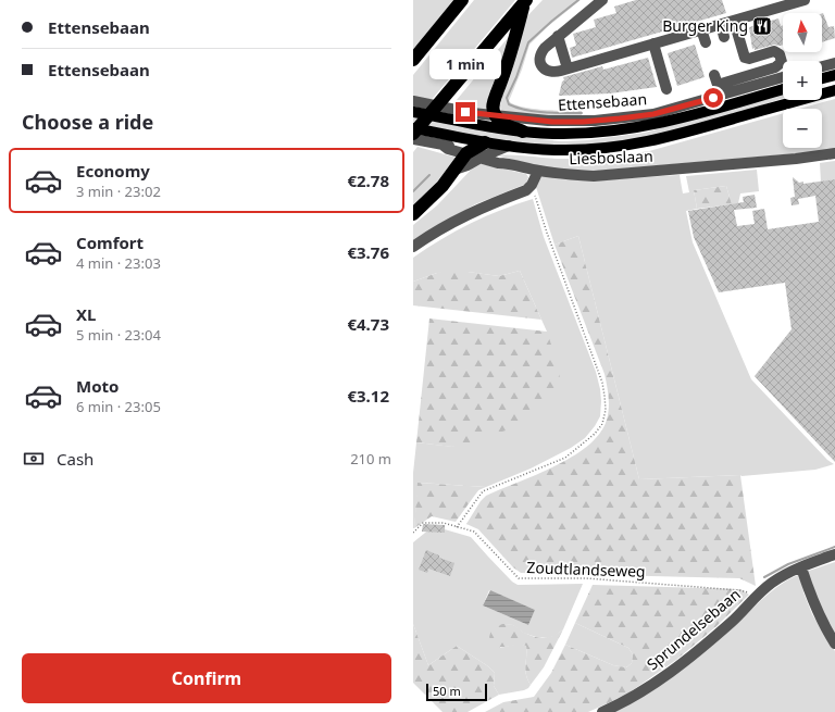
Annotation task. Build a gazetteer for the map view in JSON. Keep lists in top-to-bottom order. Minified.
{"streets":{"main road":["Ettensebaan"],"street":["Liesboslaan","Sprundelsebaan"],"path":["Zoudtlandseweg"]},"crossings":[["Zoudtlandseweg","Sprundelsebaan"]],"places":{"restaurant":["Burger King"]},"scale_bar":"50 m","north":"top","page":{"banner":["Ettensebaan","Ettensebaan"],"map_buttons":["+","−"],"bubble":"1 min","heading":"Choose a ride","list":[{"name":"Economy","note":"3 min · 23:02","value":"€2.78"},{"name":"Comfort","note":"4 min · 23:03","value":"€3.76"},{"name":"XL","note":"5 min · 23:04","value":"€4.73"},{"name":"Moto","note":"6 min · 23:05","value":"€3.12"}],"pay":["Cash","210 m"],"buttons":"Confirm","scale":"50 m"}}
